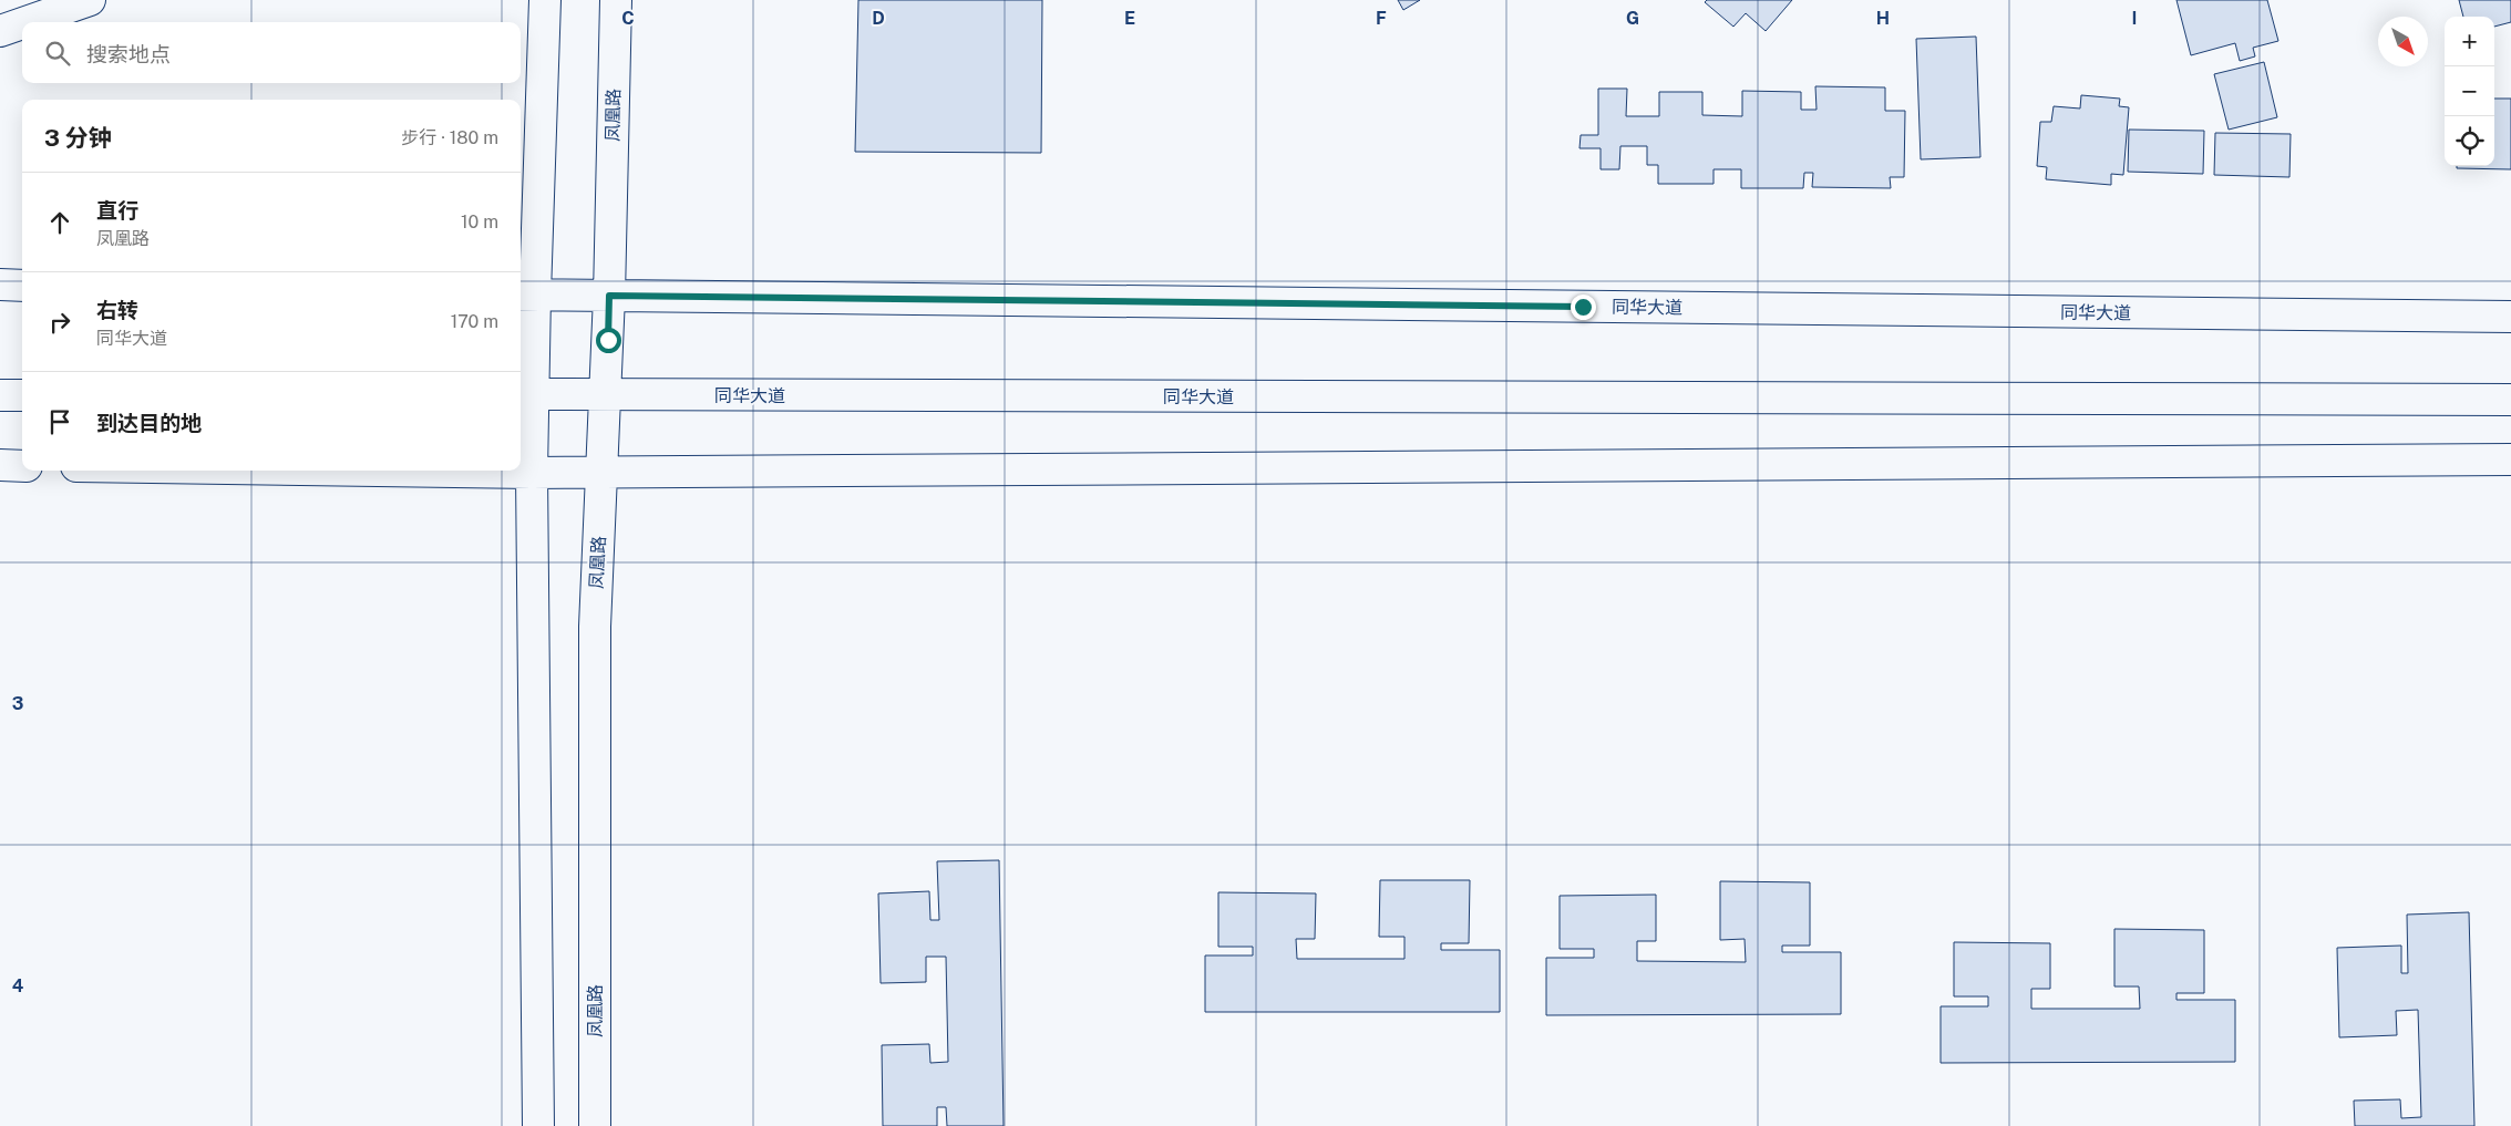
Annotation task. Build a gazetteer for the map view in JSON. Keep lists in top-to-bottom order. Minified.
{"streets":{"street":["凤凰路","同华大道"]},"crossings":[["凤凰路","同华大道"]],"north":"bottom right","page":{"map_buttons":["+","−"],"search":"搜索地点","heading":["3 分钟","步行 · 180 m"],"list":[["直行","凤凰路","10 m"],["右转","同华大道","170 m"],"到达目的地"]},"grid":{"columns":["C","D","E","F","G","H","I"],"rows":["3","4"]}}
